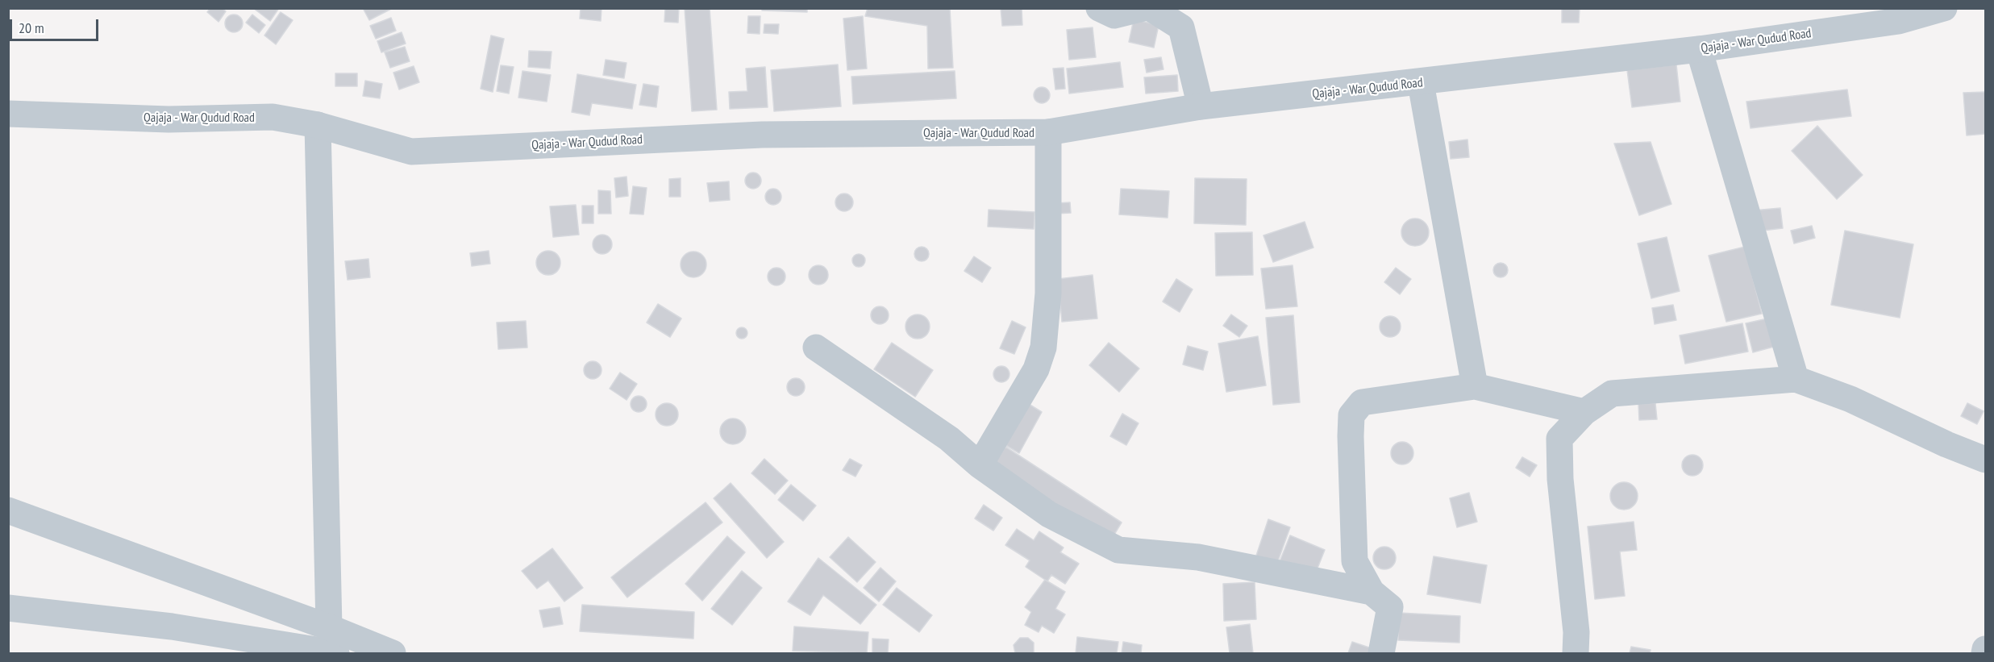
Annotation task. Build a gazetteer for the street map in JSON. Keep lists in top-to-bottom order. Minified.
{"streets":{"street":["Qajaja - War Qudud Road"]},"scale_bar":"20 m"}
